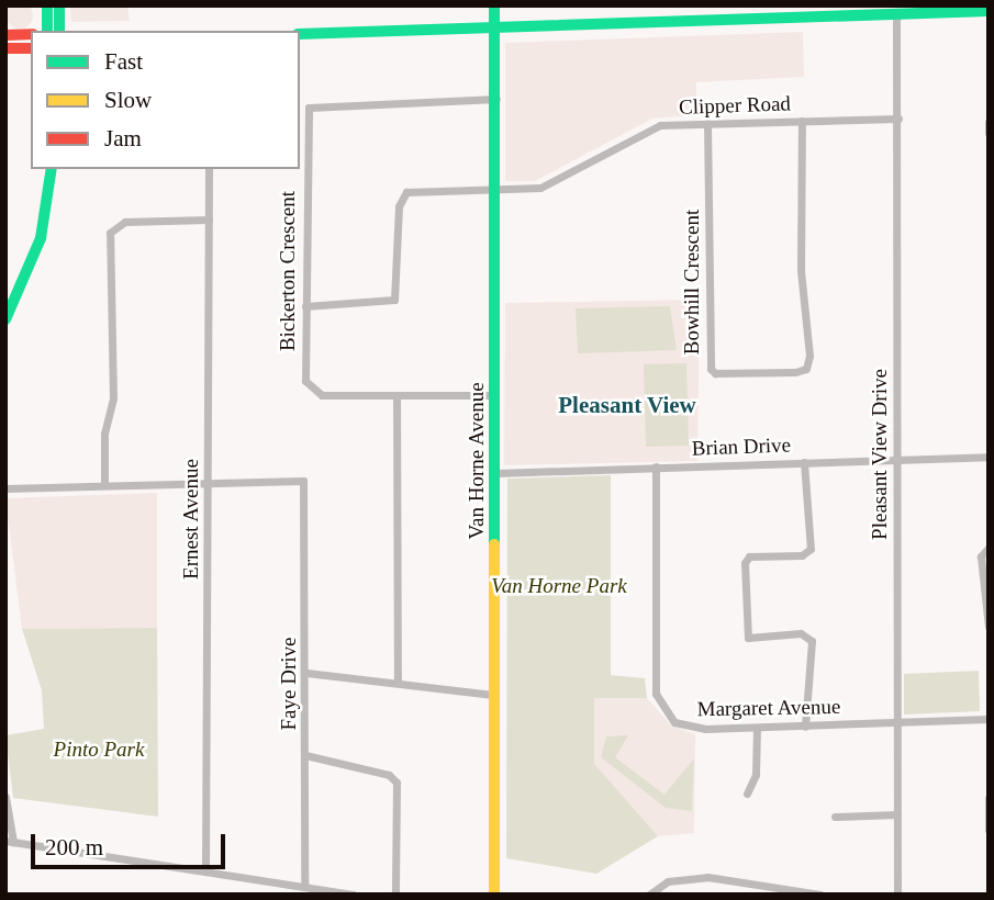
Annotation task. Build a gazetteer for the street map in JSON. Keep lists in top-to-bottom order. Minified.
{"streets":{"main road":["Van Horne Avenue"],"street":["Clipper Road","Bickerton Crescent","Bowhill Crescent","Brian Drive","Pleasant View Drive","Ernest Avenue","Faye Drive","Margaret Avenue"]},"crossings":[["Clipper Road","Bickerton Crescent"],["Clipper Road","Bowhill Crescent"],["Clipper Road","Pleasant View Drive"],["Clipper Road","Van Horne Avenue"],["Bickerton Crescent","Van Horne Avenue"],["Brian Drive","Pleasant View Drive"],["Brian Drive","Van Horne Avenue"],["Brian Drive","Margaret Avenue"],["Pleasant View Drive","Margaret Avenue"],["Ernest Avenue","Faye Drive"]],"districts":["Pleasant View"],"parks":["Van Horne Park","Pinto Park"],"legend":["Fast","Slow","Jam"],"scale_bar":"200 m"}
